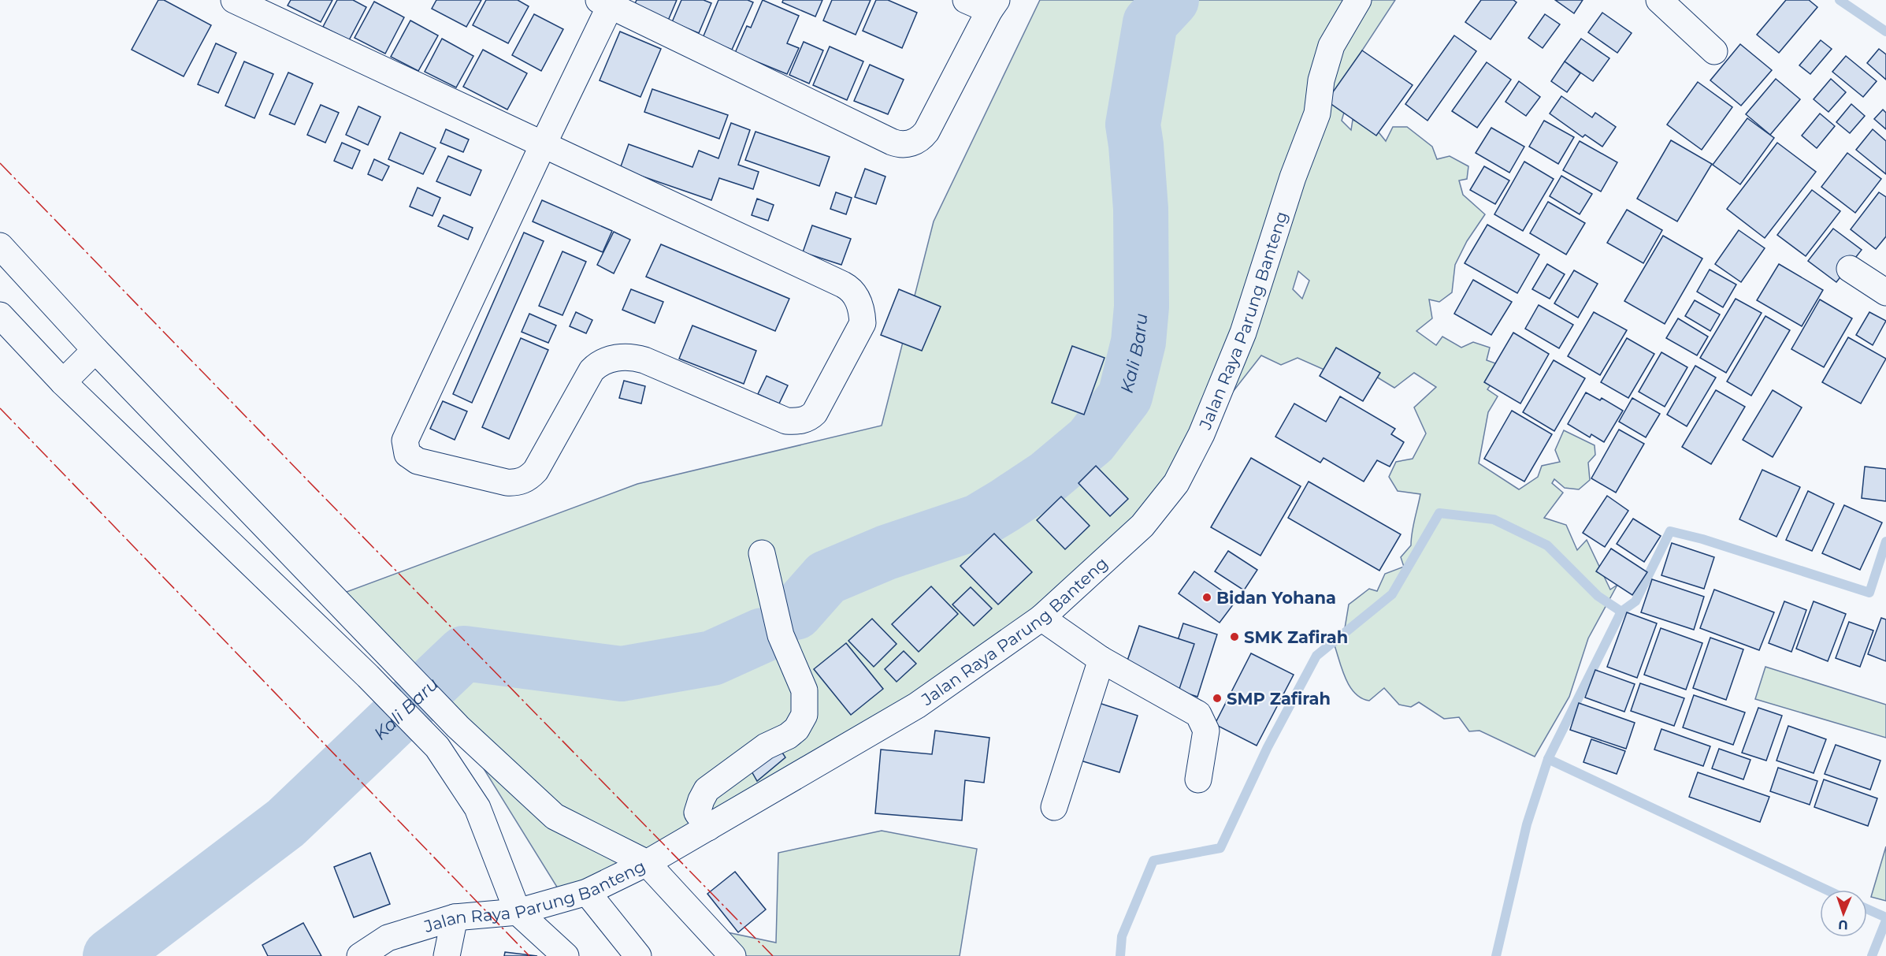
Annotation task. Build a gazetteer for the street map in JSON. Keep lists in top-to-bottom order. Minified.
{"streets":{"street":["Jalan Raya Parung Banteng"]},"water":["Kali Baru"],"places":["Bidan Yohana","SMK Zafirah","SMP Zafirah"],"north":"bottom"}
